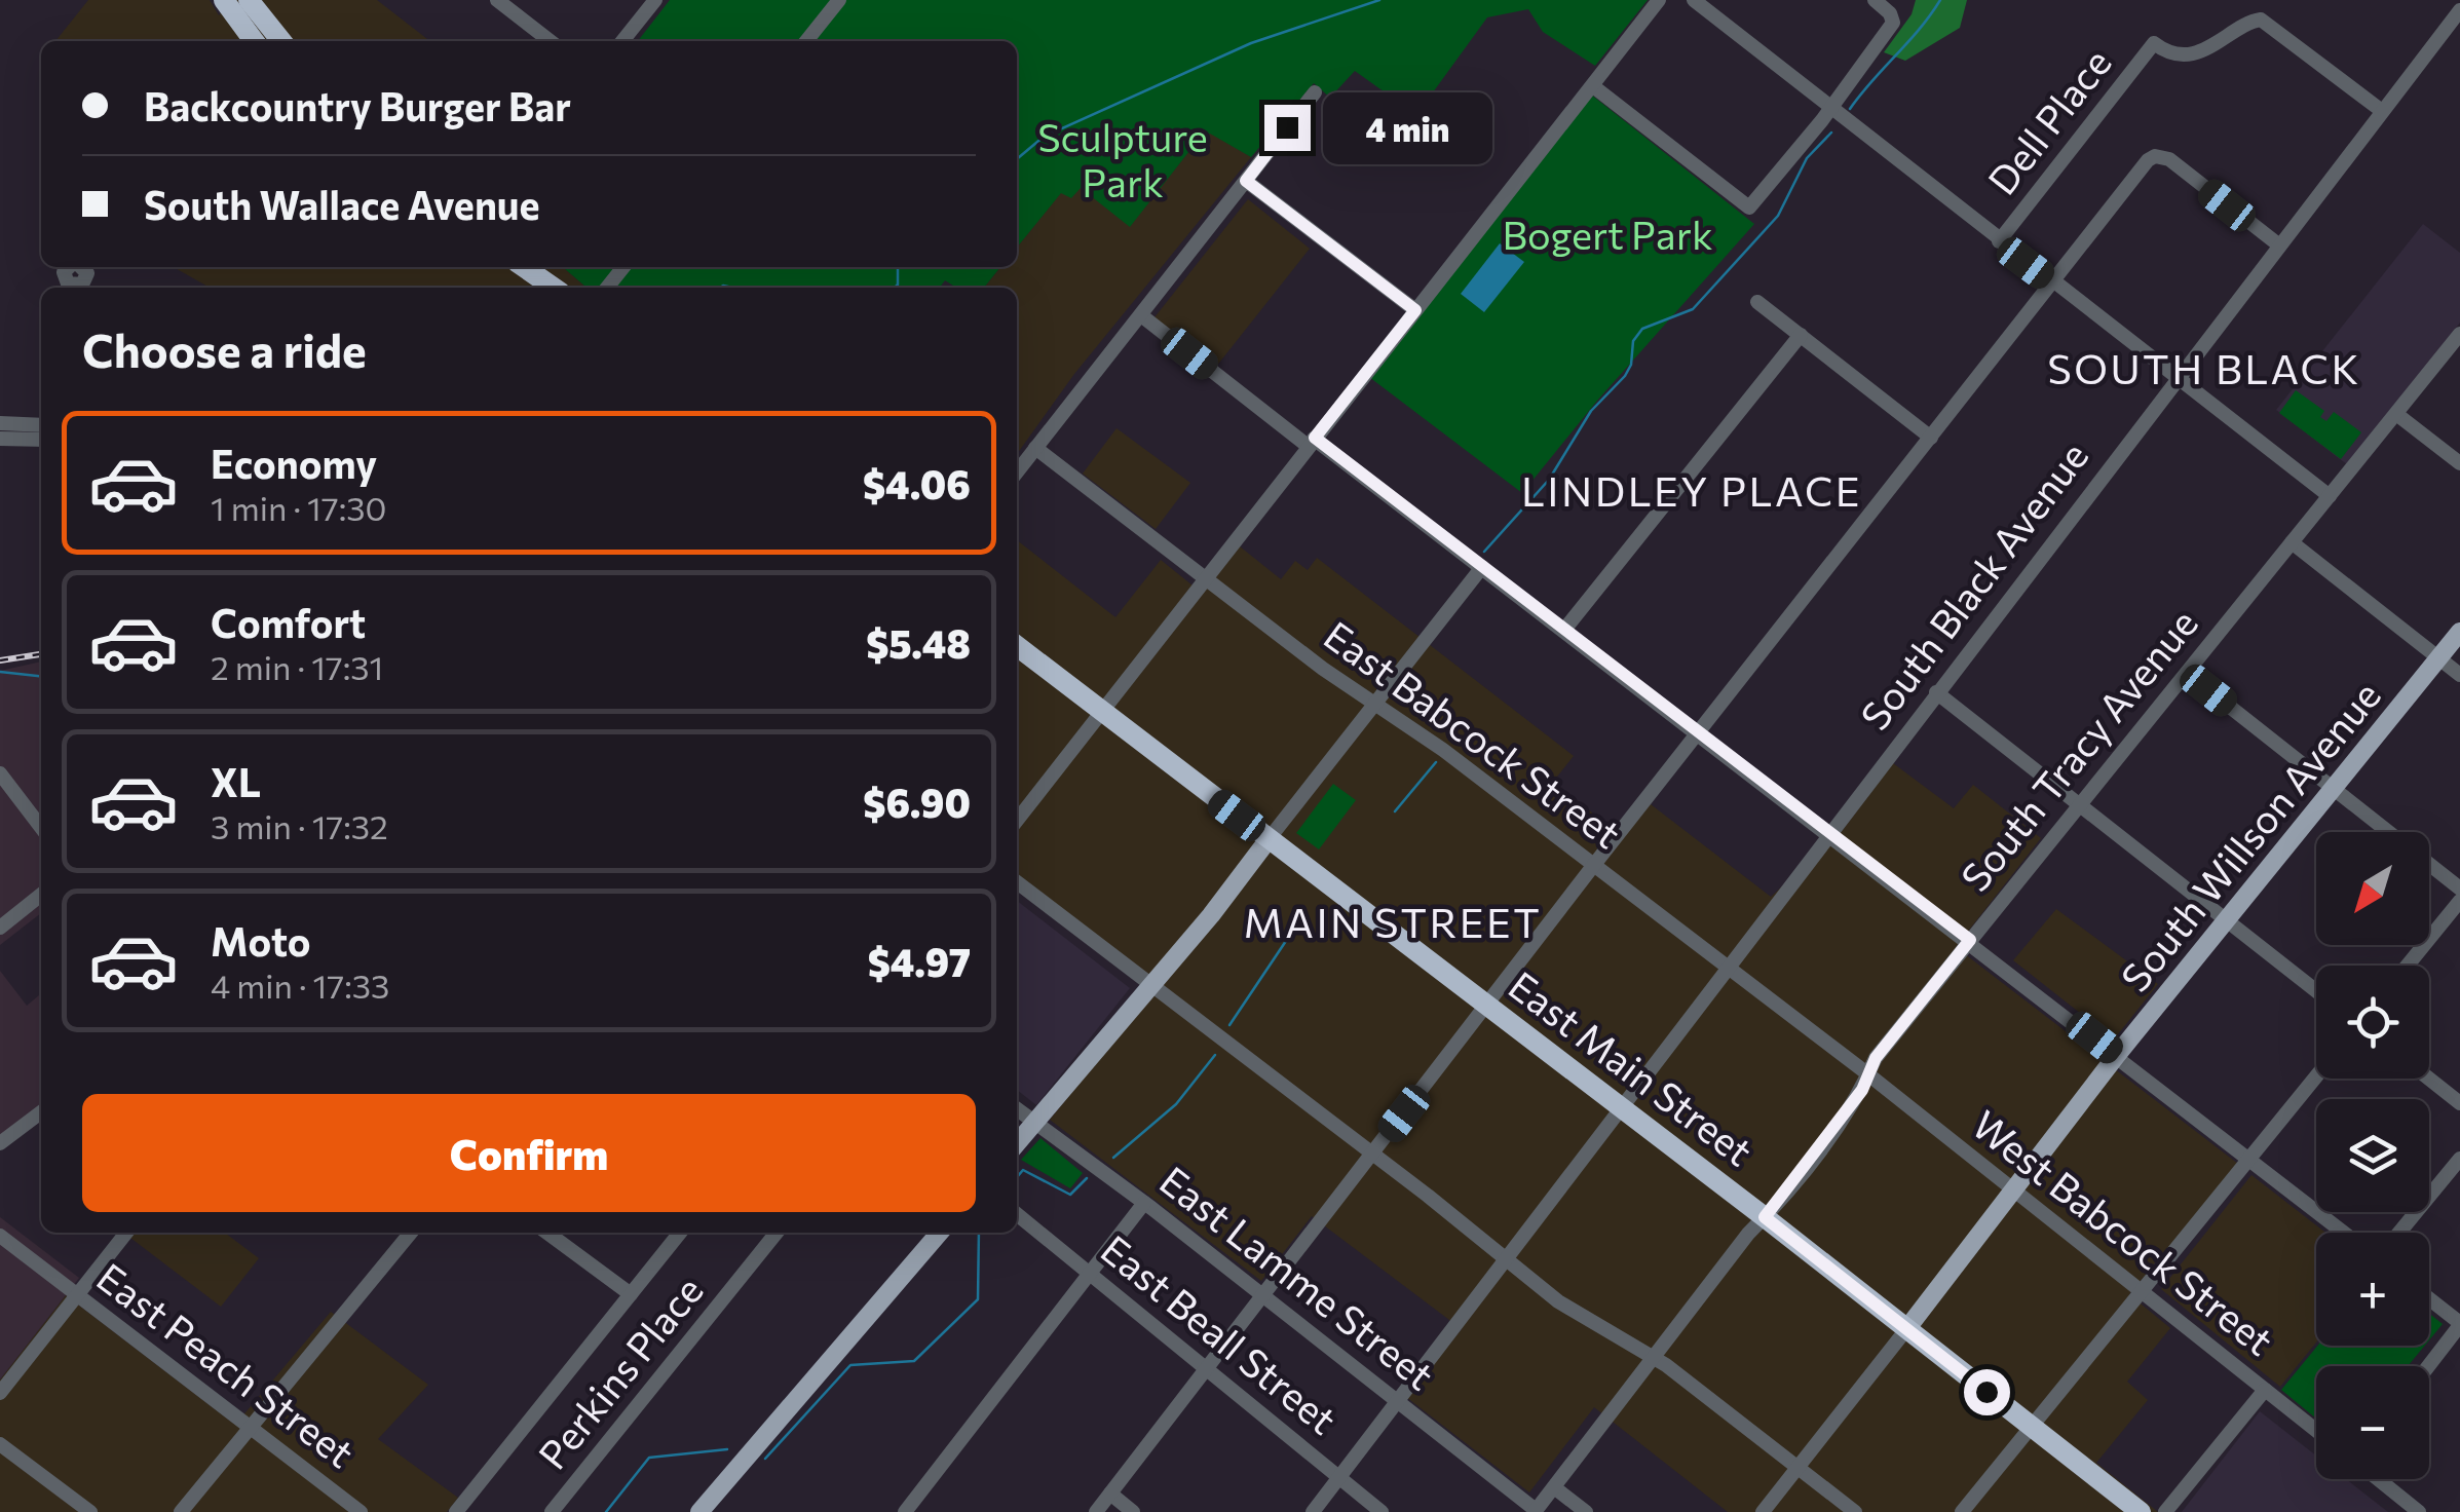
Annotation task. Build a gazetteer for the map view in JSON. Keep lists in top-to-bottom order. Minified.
{"streets":{"highway":["East Main Street"],"main road":["South Willson Avenue"],"street":["Dell Place","South Black Avenue","East Babcock Street","South Tracy Avenue","West Babcock Street","East Lamme Street","East Beall Street","East Peach Street","Perkins Place"]},"crossings":[["Dell Place","South Black Avenue"],["South Black Avenue","East Babcock Street"],["South Black Avenue","East Main Street"],["South Black Avenue","East Lamme Street"],["South Black Avenue","East Beall Street"],["East Babcock Street","South Tracy Avenue"],["East Babcock Street","West Babcock Street"],["South Tracy Avenue","East Main Street"],["South Tracy Avenue","West Babcock Street"],["South Tracy Avenue","East Lamme Street"],["South Willson Avenue","East Main Street"],["South Willson Avenue","West Babcock Street"]],"districts":["SOUTH BLACK","LINDLEY PLACE","MAIN STREET"],"parks":["Sculpture Park","Bogert Park"],"north":"bottom left","page":{"banner":["Backcountry Burger Bar","South Wallace Avenue"],"bubble":"4 min","heading":"Choose a ride","list":[{"name":"Economy","note":"1 min · 17:30","value":"$4.06"},{"name":"Comfort","note":"2 min · 17:31","value":"$5.48"},{"name":"XL","note":"3 min · 17:32","value":"$6.90"},{"name":"Moto","note":"4 min · 17:33","value":"$4.97"}],"map_buttons":["+","−"],"buttons":"Confirm"}}
